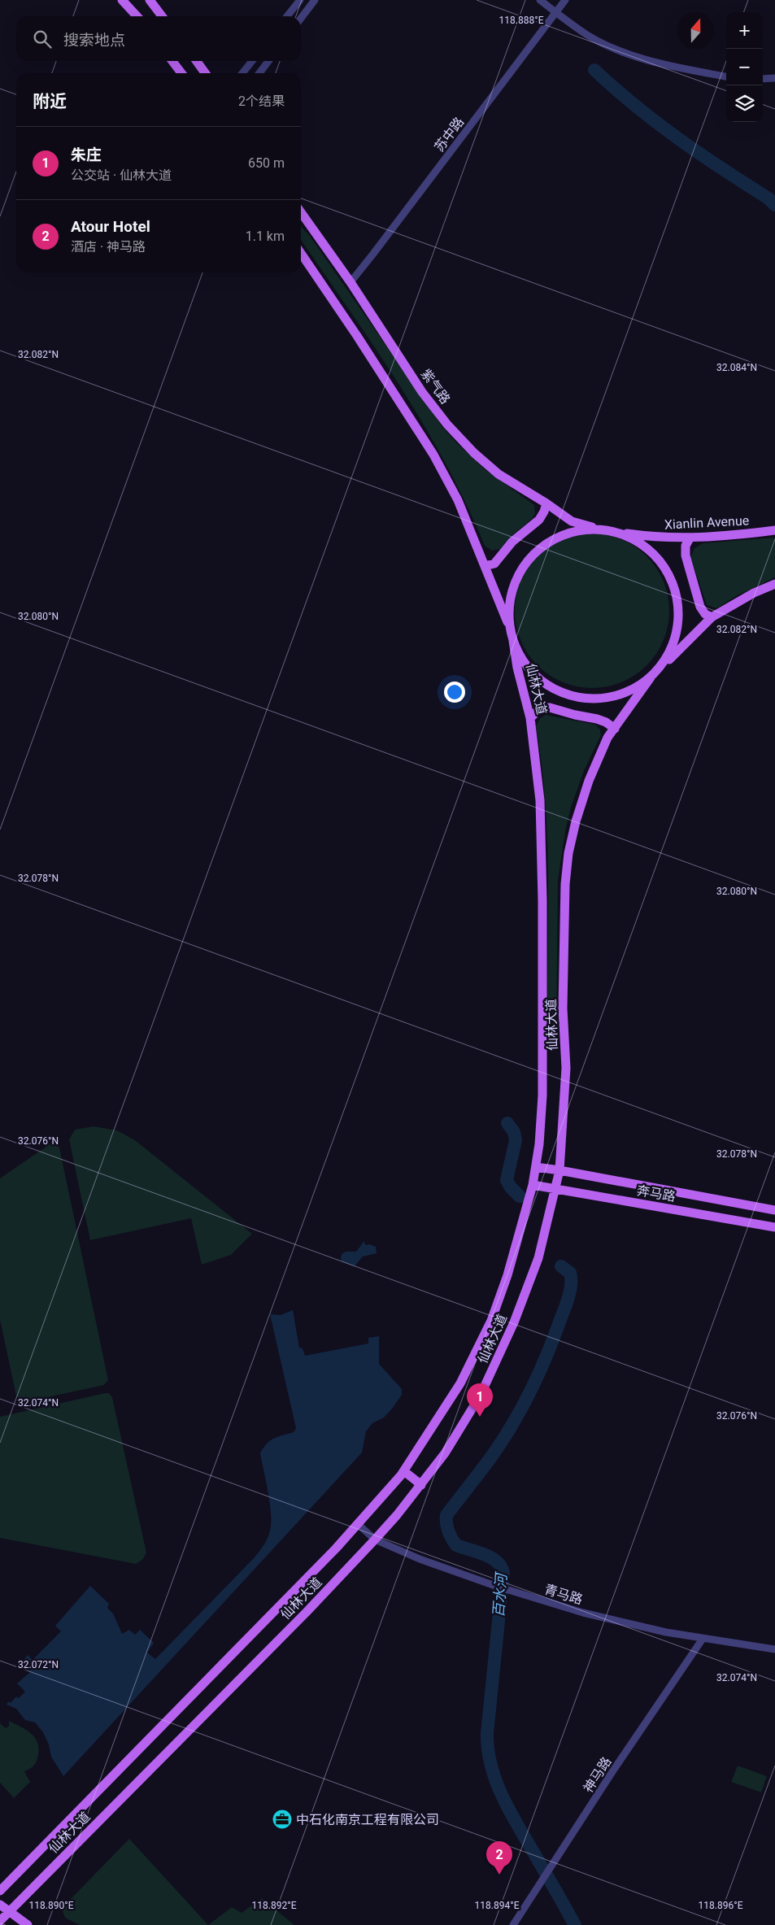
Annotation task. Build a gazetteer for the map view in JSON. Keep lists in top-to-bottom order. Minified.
{"streets":{"main road":["紫气路","Xianlin Avenue","仙林大道","奔马路"],"street":["苏中路","青马路","神马路"]},"crossings":[["苏中路","紫气路"],["仙林大道","奔马路"],["仙林大道","青马路"],["青马路","神马路"]],"water":["百水河"],"places":{"office":["中石化南京工程有限公司"]},"north":"top","page":{"map_buttons":["+","−"],"search":"搜索地点","heading":["附近","2个结果"],"list":[{"mark":"1","name":"朱庄","note":"公交站 · 仙林大道","value":"650 m"},{"mark":"2","name":"Atour Hotel","note":"酒店 · 神马路","value":"1.1 km"}],"pins":["1","2"]},"coordinates":["118.888°E","32.082°N","32.084°N","32.080°N","32.078°N","32.076°N","32.074°N","32.072°N","118.890°E","118.892°E","118.894°E","118.896°E"]}
